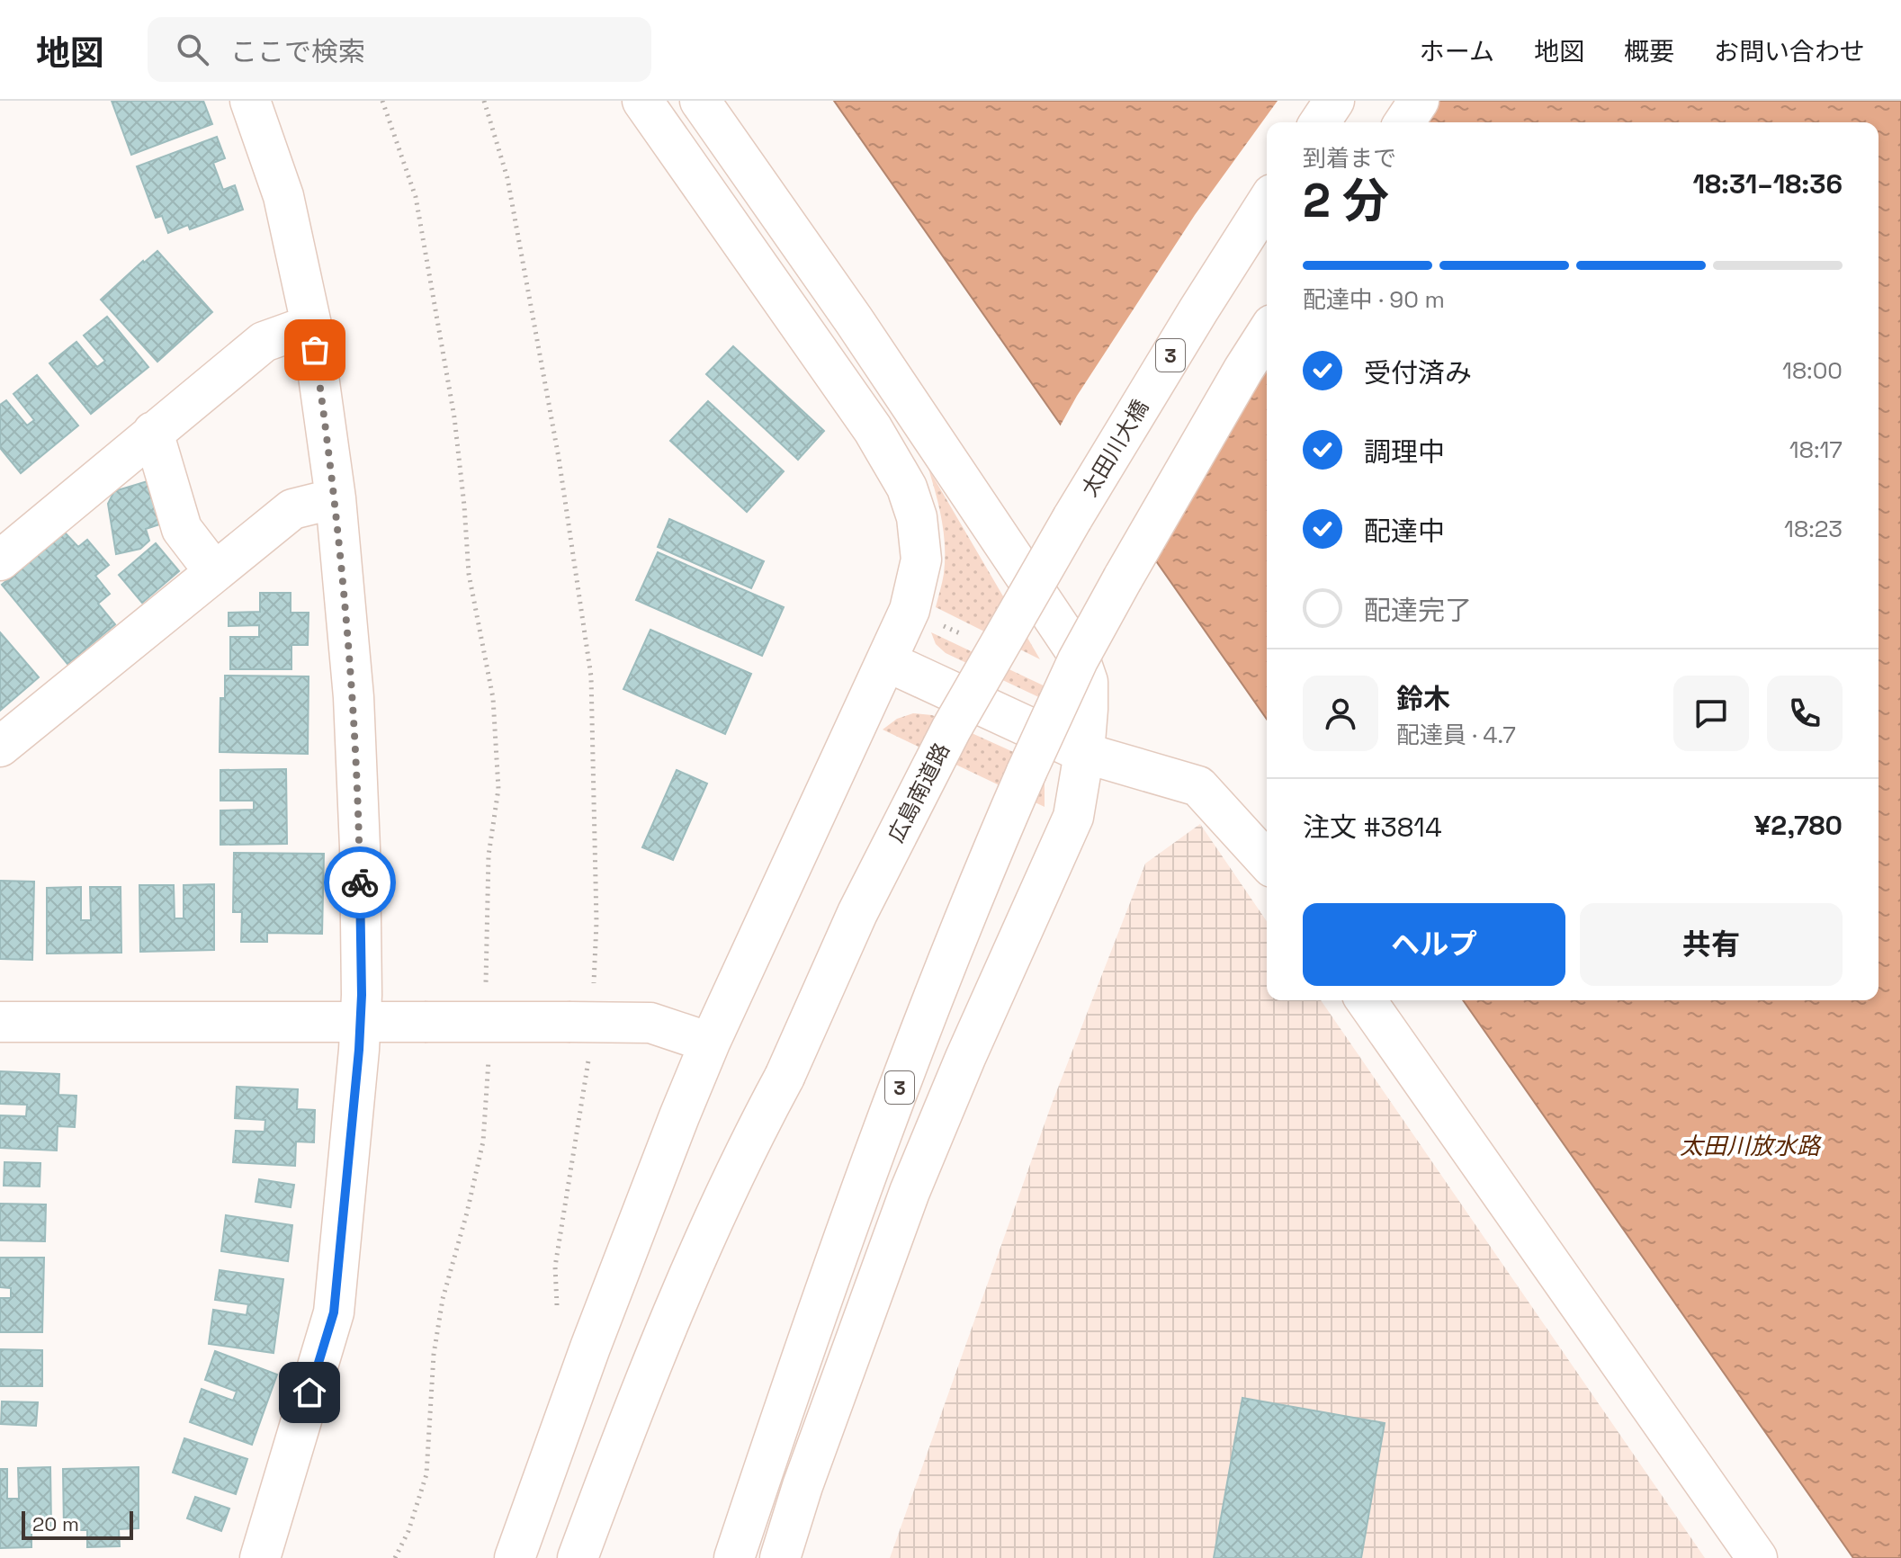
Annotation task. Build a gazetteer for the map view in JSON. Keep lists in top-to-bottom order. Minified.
{"streets":{"main road":["3","太田川大橋","広島南道路"]},"crossings":[["太田川大橋","広島南道路"]],"water":["太田川放水路"],"scale_bar":"20 m","page":{"header":"地図","search":"ここで検索","nav":["ホーム","地図","概要","お問い合わせ"],"heading":["2 分","到着まで","18:31–18:36"],"panel":["鈴木","配達員 · 4.7","注文 #3814","¥2,780"],"bar":"配達中 · 90 m","list":[["受付済み","18:00"],["調理中","18:17"],["配達中","18:23"],"配達完了"],"buttons":["ヘルプ","共有"],"scale":"20 m"}}
